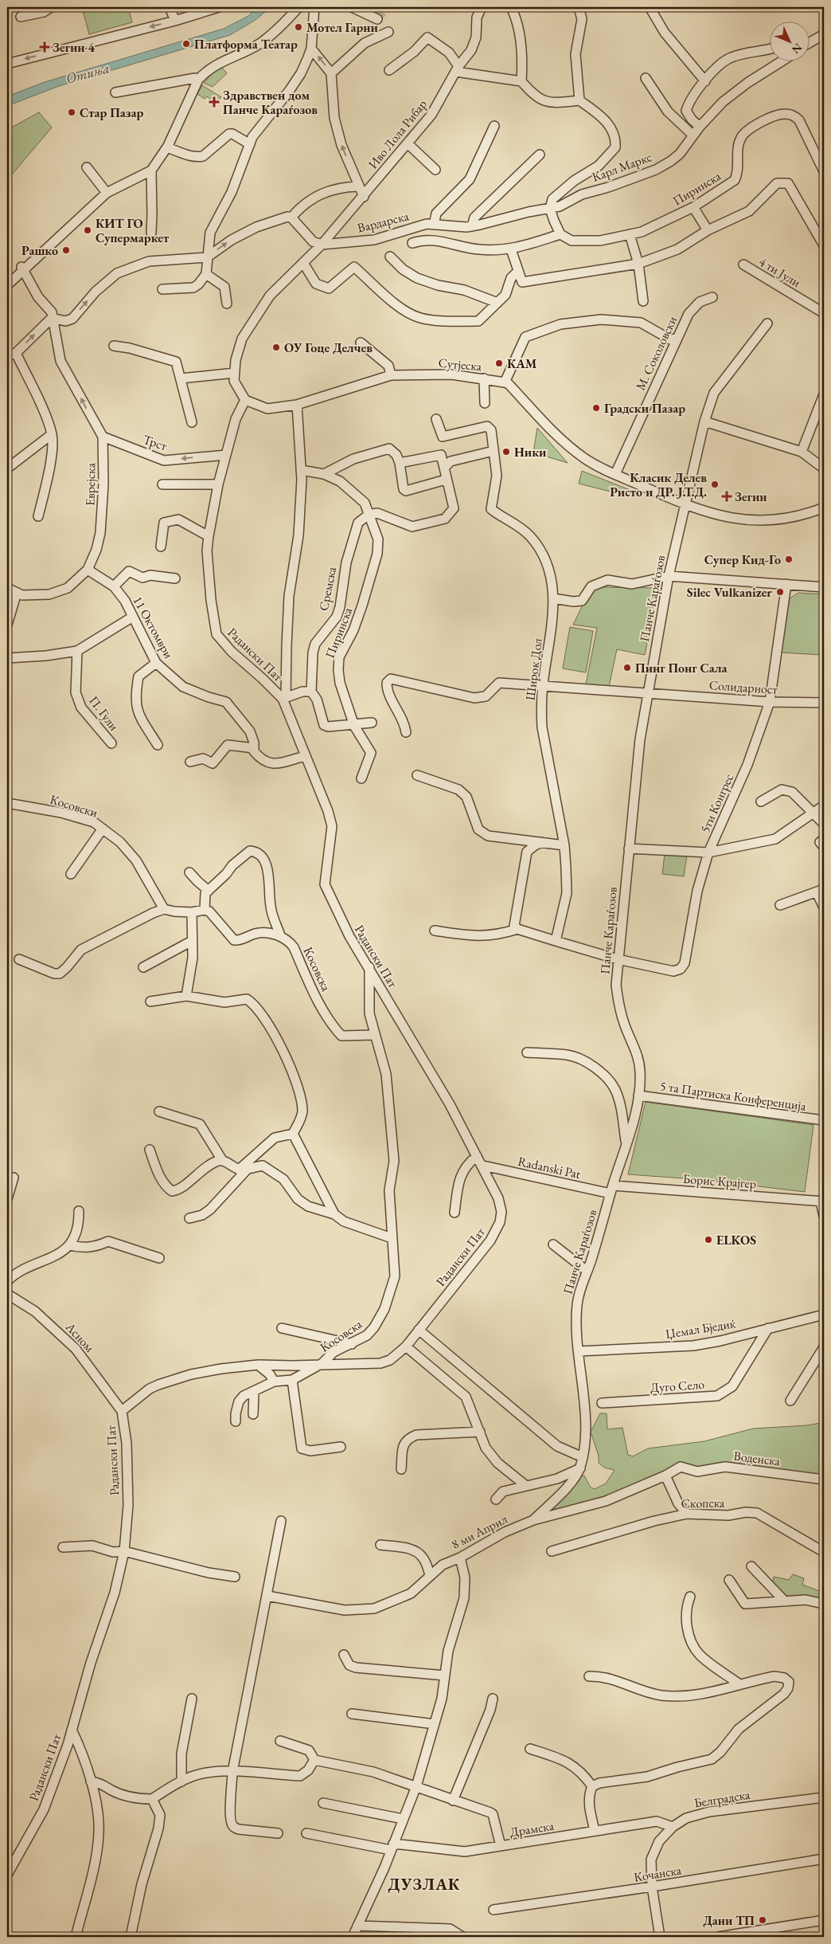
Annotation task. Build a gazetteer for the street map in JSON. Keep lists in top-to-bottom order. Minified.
{"streets":{"street":["Иво Лола Рибар","Карл Маркс","Пиринска","Вардарска","4 ти Јули","М. Соколовски","Сутјеска","Трст","Еврејска","Сремска","Панче Караѓозов","11 Октомври","Радански Пат","Широк Дол","Солидарност","П. Гули","5ти Конгрес","Косовски","Косовска","5 та Партиска Конференција","Radanski Pat","Борис Крајгер","Џемал Бједиќ","Асном","Дуго Село","Воденска","Скопска","8 ми Април","Белградска","Драмска","Кочанска"]},"crossings":[["Иво Лола Рибар","Вардарска"],["Пиринска","Сремска"],["Сутјеска","Радански Пат"],["Трст","Еврејска"],["Трст","Радански Пат"],["Еврејска","11 Октомври"],["Панче Караѓозов","Солидарност"],["Панче Караѓозов","5ти Конгрес"],["Панче Караѓозов","5 та Партиска Конференција"],["Панче Караѓозов","Radanski Pat"],["Панче Караѓозов","Борис Крајгер"],["Панче Караѓозов","Џемал Бједиќ"],["11 Октомври","Радански Пат"],["Радански Пат","Косовска"],["Радански Пат","Radanski Pat"],["Радански Пат","Асном"],["Широк Дол","Солидарност"],["Солидарност","5ти Конгрес"],["Radanski Pat","Борис Крајгер"],["Џемал Бједиќ","Дуго Село"],["Воденска","8 ми Април"],["Белградска","Драмска"],["Белградска","Кочанска"]],"districts":["ДУЗЛАК"],"water":["Отиња"],"places":{"other":["Мотел Гарни","Платформа Театар","Стар Пазар","КИТ ГО Супермаркет","Рашко","ОУ Гоце Делчев","КАМ","Градски Пазар","Ники","Класик Делев Ристо и ДР. Ј.Т.Д.","Супер Кид-Го","Silec Vulkanizer","Пинг Понг Сала","ELKOS","Дани ТП"],"health":["Зегин 4","Здравствен дом Панче Караѓозов","Зегин"]},"north":"bottom right"}
